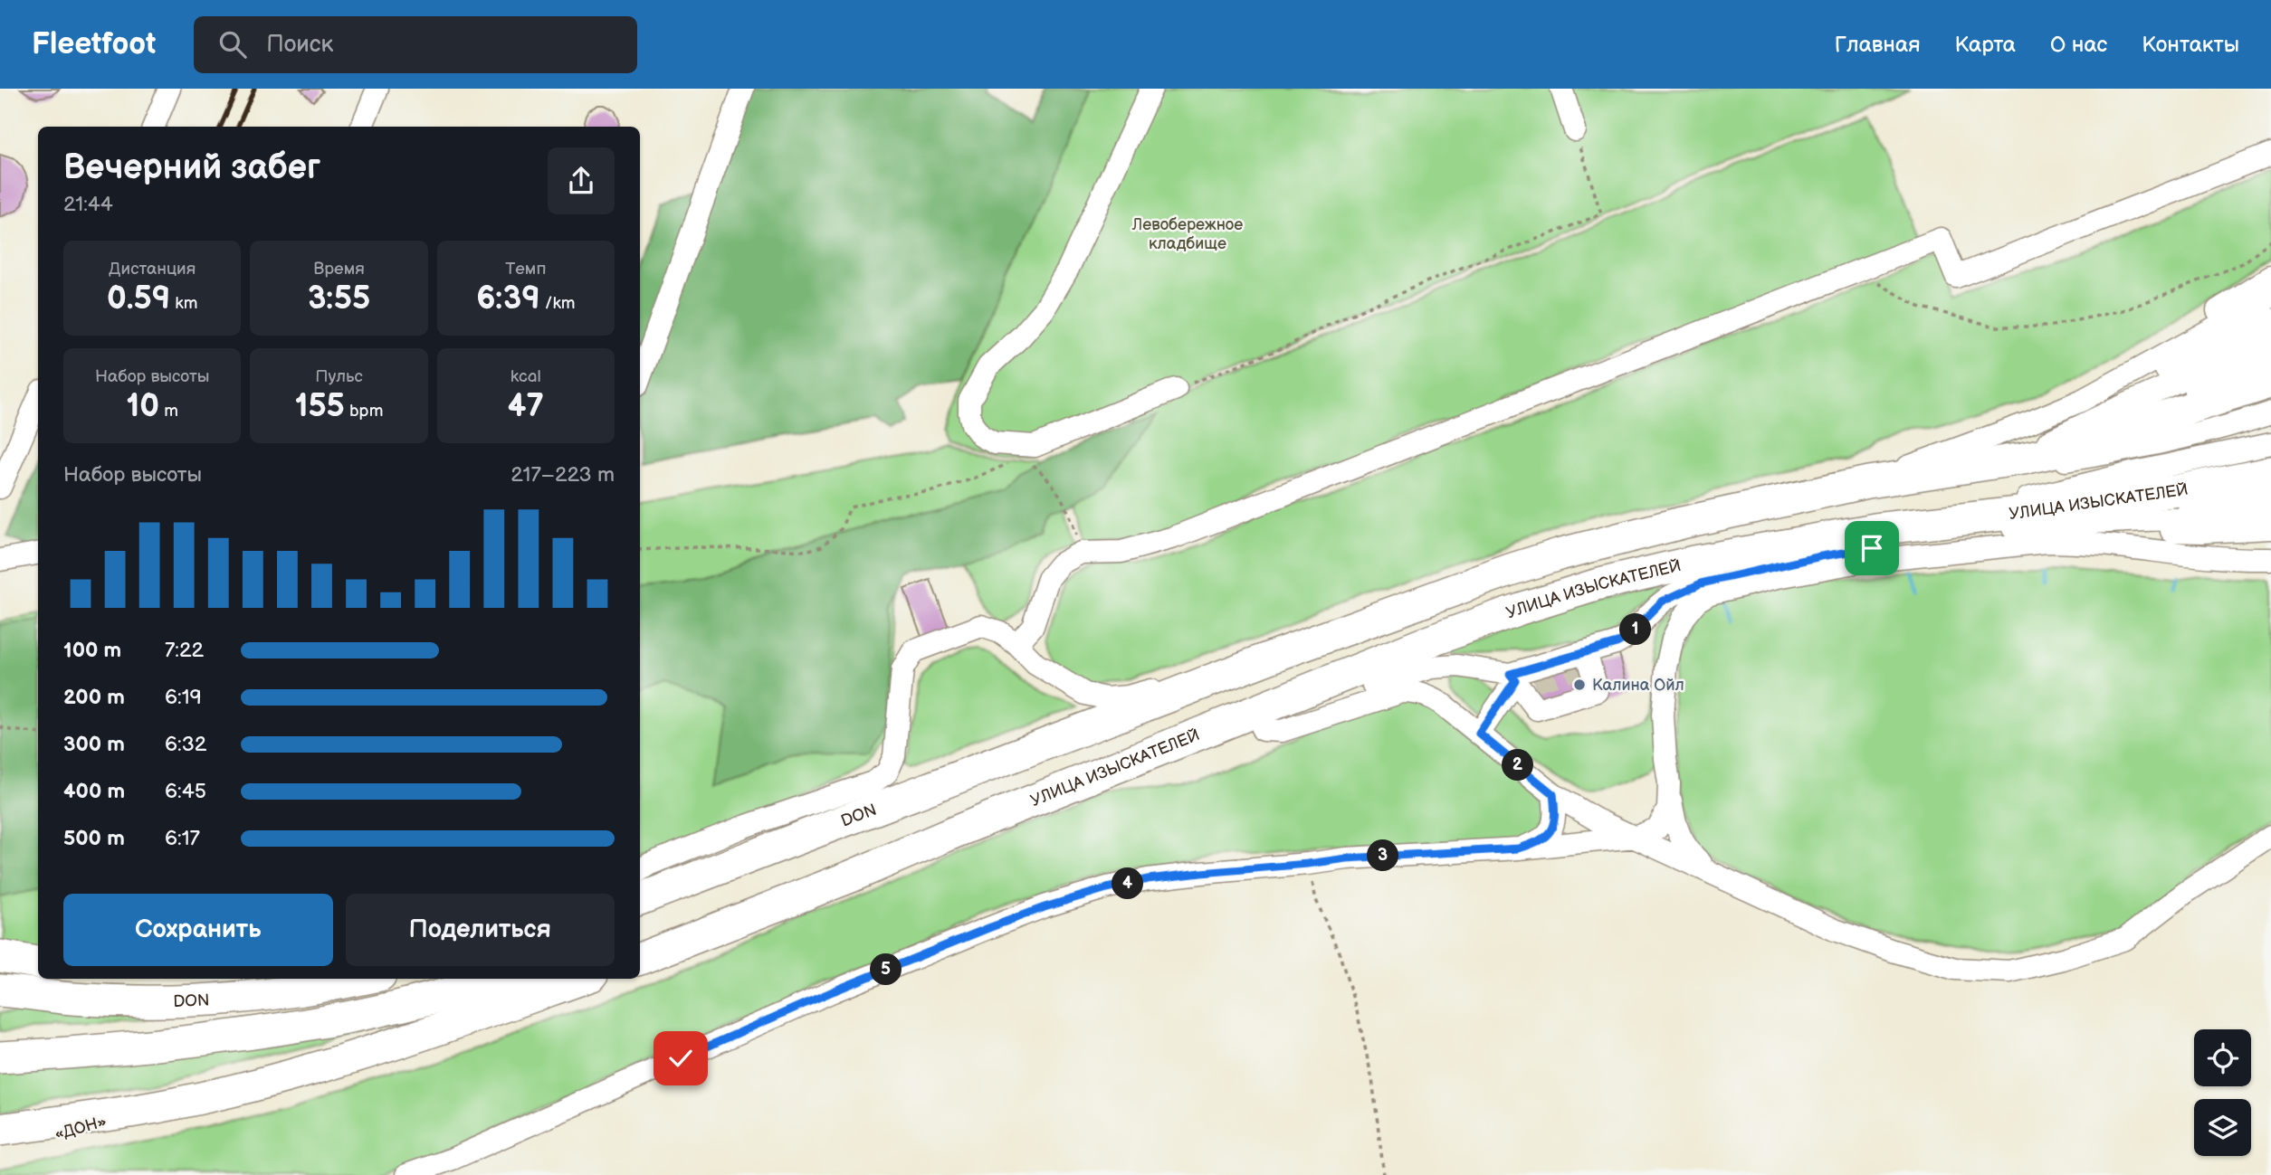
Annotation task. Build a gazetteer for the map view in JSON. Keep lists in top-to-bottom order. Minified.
{"streets":{"highway":["УЛИЦА ИЗЫСКАТЕЛЕЙ","DON","«ДОН»"]},"parks":["Левобережное кладбище"],"places":["Калина Ойл"],"page":{"header":"Fleetfoot","search":"Поиск","nav":["Главная","Карта","О нас","Контакты"],"heading":["Вечерний забег","21:44"],"stats":[["Дистанция","0.59 km"],["Время","3:55"],["Темп","6:39 /km"],["Набор высоты","10 m"],["Пульс","155 bpm"],["kcal","47"]],"chart":["Набор высоты","217–223 m"],"pins":["1","2","3","4","5"],"list":[{"name":"100 m","note":"7:22"},{"name":"200 m","note":"6:19"},{"name":"300 m","note":"6:32"},{"name":"400 m","note":"6:45"},{"name":"500 m","note":"6:17"}],"buttons":["Сохранить","Поделиться"]}}
